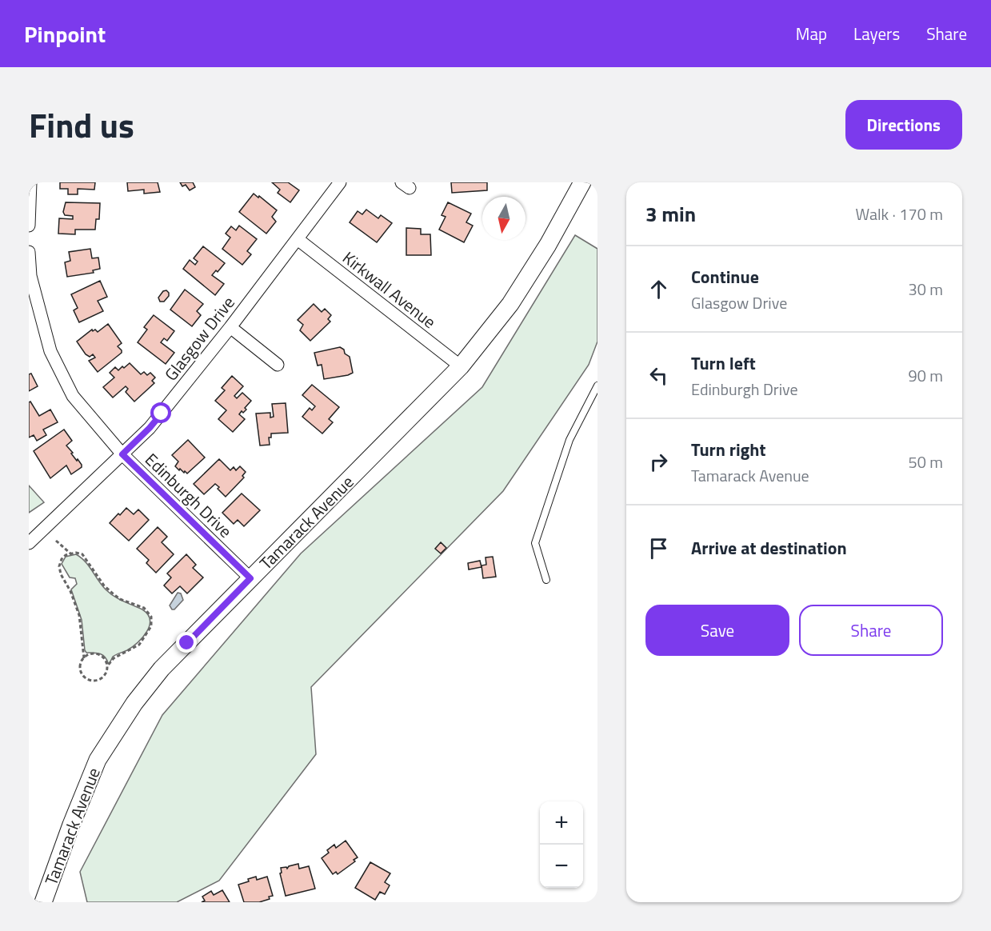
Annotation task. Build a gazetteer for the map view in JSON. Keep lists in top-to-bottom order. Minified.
{"streets":{"main road":["Tamarack Avenue"],"street":["Kirkwall Avenue","Glasgow Drive","Edinburgh Drive"]},"crossings":[["Kirkwall Avenue","Glasgow Drive"],["Kirkwall Avenue","Tamarack Avenue"],["Glasgow Drive","Edinburgh Drive"],["Edinburgh Drive","Tamarack Avenue"]],"north":"bottom","page":{"header":"Pinpoint","nav":["Map","Layers","Share"],"title":"Find us","buttons":["Directions",["Save","Share"]],"heading":["3 min","Walk · 170 m"],"list":[["Continue","Glasgow Drive","30 m"],["Turn left","Edinburgh Drive","90 m"],["Turn right","Tamarack Avenue","50 m"],"Arrive at destination"],"map_buttons":["+","−"]}}
